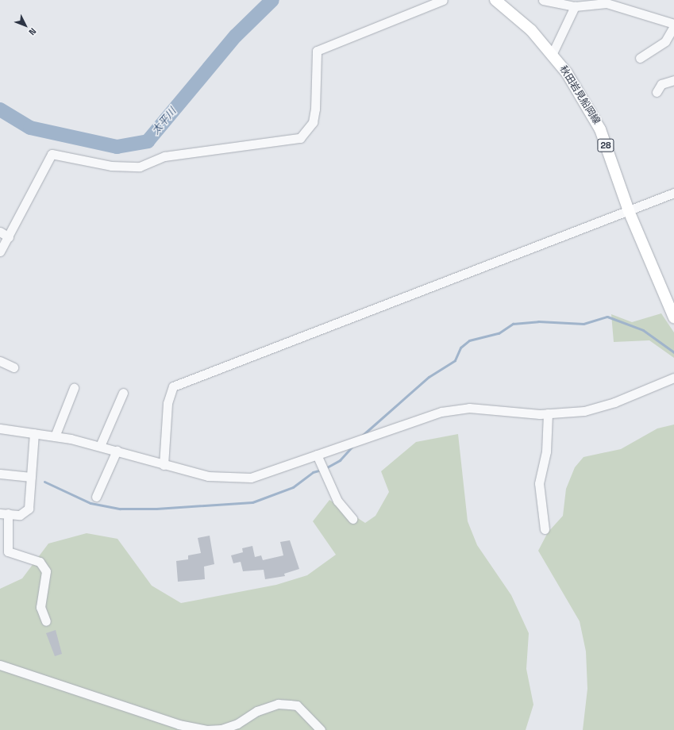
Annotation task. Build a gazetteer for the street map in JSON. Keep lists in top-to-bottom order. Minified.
{"streets":{"main road":["秋田岩見船岡線","28"]},"water":["太平川"],"north":"bottom right"}
